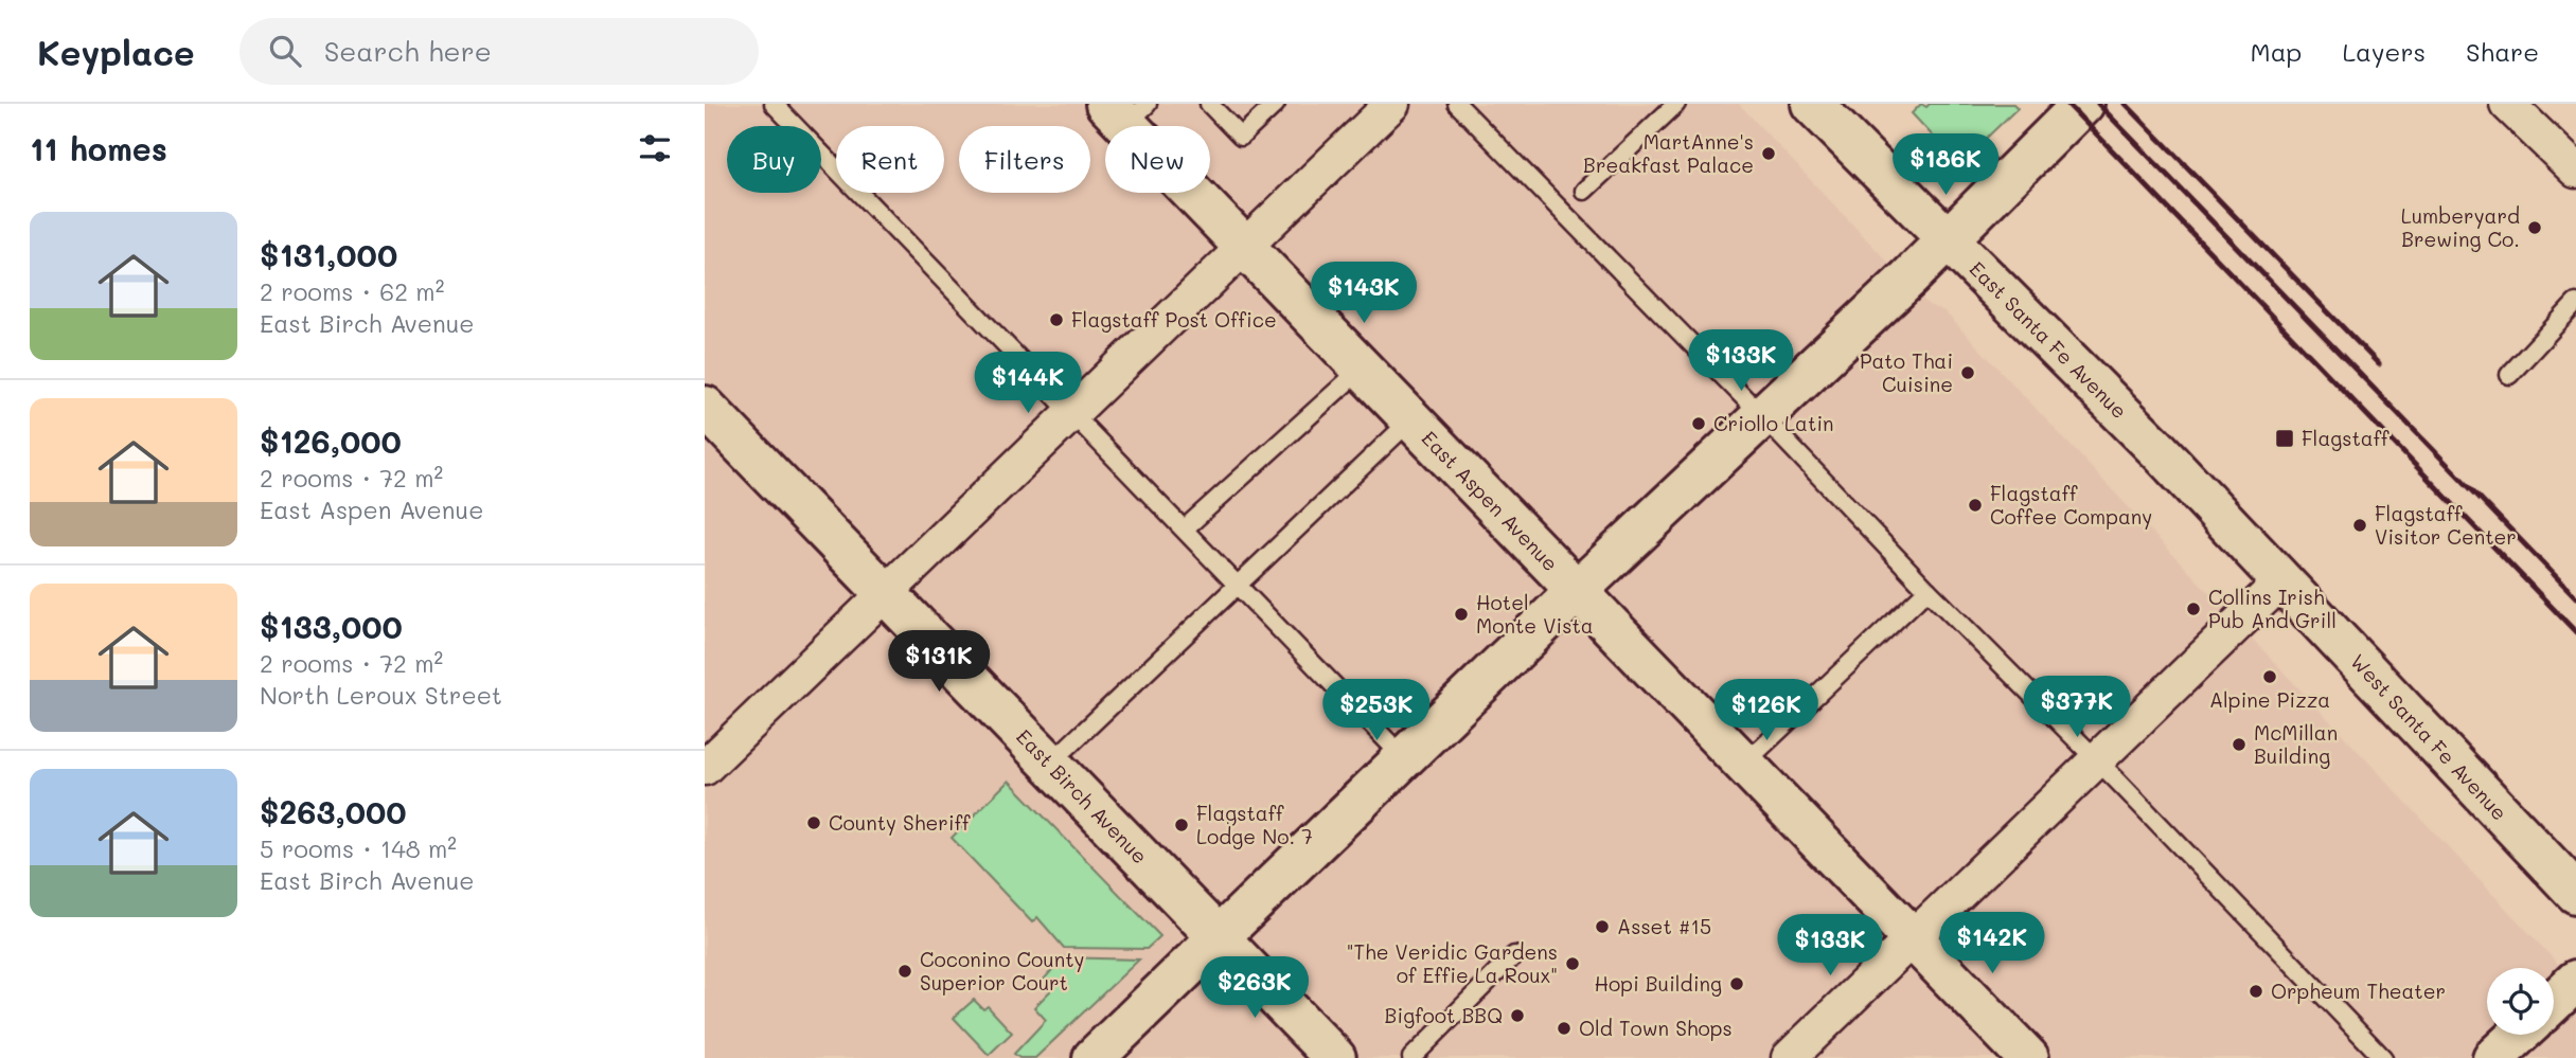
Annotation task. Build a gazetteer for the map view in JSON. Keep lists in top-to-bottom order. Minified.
{"streets":{"street":["East Santa Fe Avenue","East Aspen Avenue","West Santa Fe Avenue","East Birch Avenue"]},"crossings":[["East Santa Fe Avenue","West Santa Fe Avenue"]],"places":{"other":["MartAnne's Breakfast Palace","Lumberyard Brewing Co.","Flagstaff Post Office","Pato Thai Cuisine","Criollo Latin","Flagstaff Coffee Company","Flagstaff Visitor Center","Collins Irish Pub And Grill","Hotel Monte Vista","Alpine Pizza","McMillan Building","County Sheriff","Flagstaff Lodge No. 7","Asset #15","\"The Veridic Gardens of Effie La Roux\"","Coconino County Superior Court","Hopi Building","Orpheum Theater","Bigfoot BBQ","Old Town Shops"],"transit":["Flagstaff"]},"page":{"header":"Keyplace","search":"Search here","nav":["Map","Layers","Share"],"heading":"11 homes","chip":["Buy","Rent","Filters","New"],"price":["$186K","$143K","$133K","$144K","$131K","$377K","$253K","$126K","$142K","$133K","$263K"],"list":[{"name":"$131,000","note":"2 rooms · 62 m² · East Birch Avenue"},{"name":"$126,000","note":"2 rooms · 72 m² · East Aspen Avenue"},{"name":"$133,000","note":"2 rooms · 72 m² · North Leroux Street"},{"name":"$263,000","note":"5 rooms · 148 m² · East Birch Avenue"}]}}
